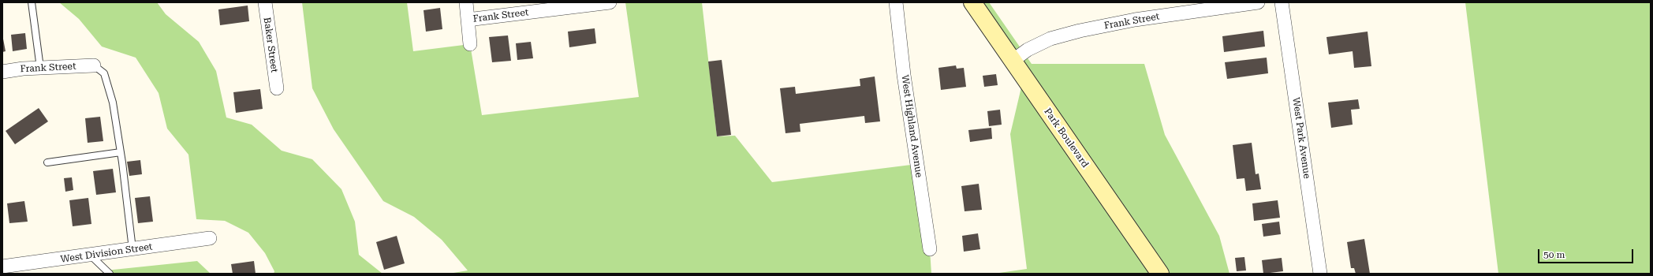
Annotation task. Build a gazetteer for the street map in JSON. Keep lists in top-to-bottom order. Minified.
{"streets":{"main road":["Park Boulevard"],"street":["Frank Street","Baker Street","West Highland Avenue","West Park Avenue","West Division Street"]},"crossings":[["Frank Street","Park Boulevard"]],"scale_bar":"50 m"}
